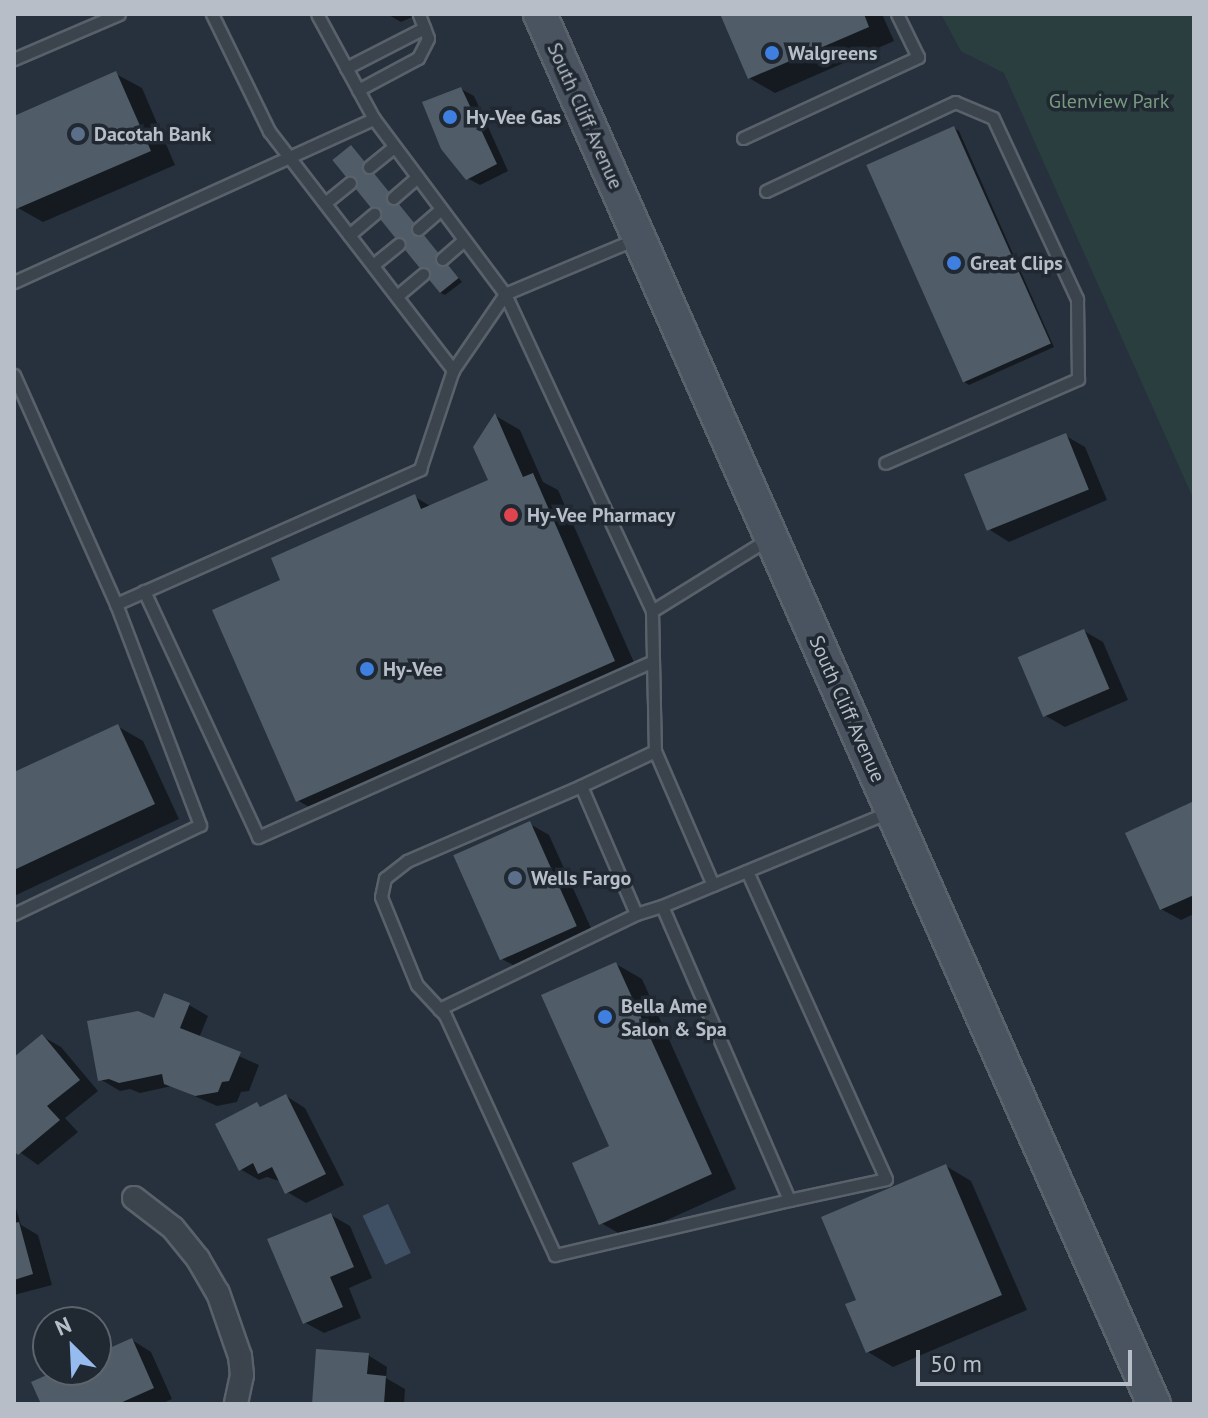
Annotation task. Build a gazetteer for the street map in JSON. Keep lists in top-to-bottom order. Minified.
{"streets":{"main road":["South Cliff Avenue"]},"parks":["Glenview Park"],"places":["Walgreens","Hy-Vee Gas","Dacotah Bank","Great Clips","Hy-Vee Pharmacy","Hy-Vee","Wells Fargo","Bella Ame Salon & Spa"],"scale_bar":"50 m","north":"top left"}
